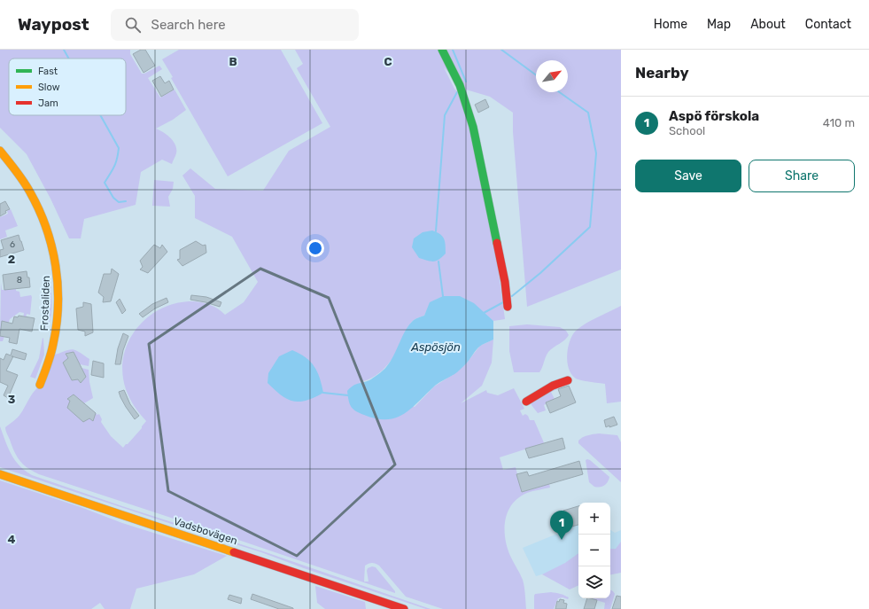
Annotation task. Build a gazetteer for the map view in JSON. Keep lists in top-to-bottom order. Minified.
{"streets":{"street":["Frostaliden","Vadsbovägen"]},"water":["Aspösjön"],"house_numbers":["6","8"],"legend":["Fast","Slow","Jam"],"north":"top right","page":{"header":"Waypost","search":"Search here","nav":["Home","Map","About","Contact"],"heading":"Nearby","list":[{"mark":"1","name":"Aspö förskola","note":"School","value":"410 m"}],"buttons":["Save","Share"],"map_buttons":["+","−"],"pins":"1"},"grid":{"columns":["B","C"],"rows":["2","3","4"]}}
